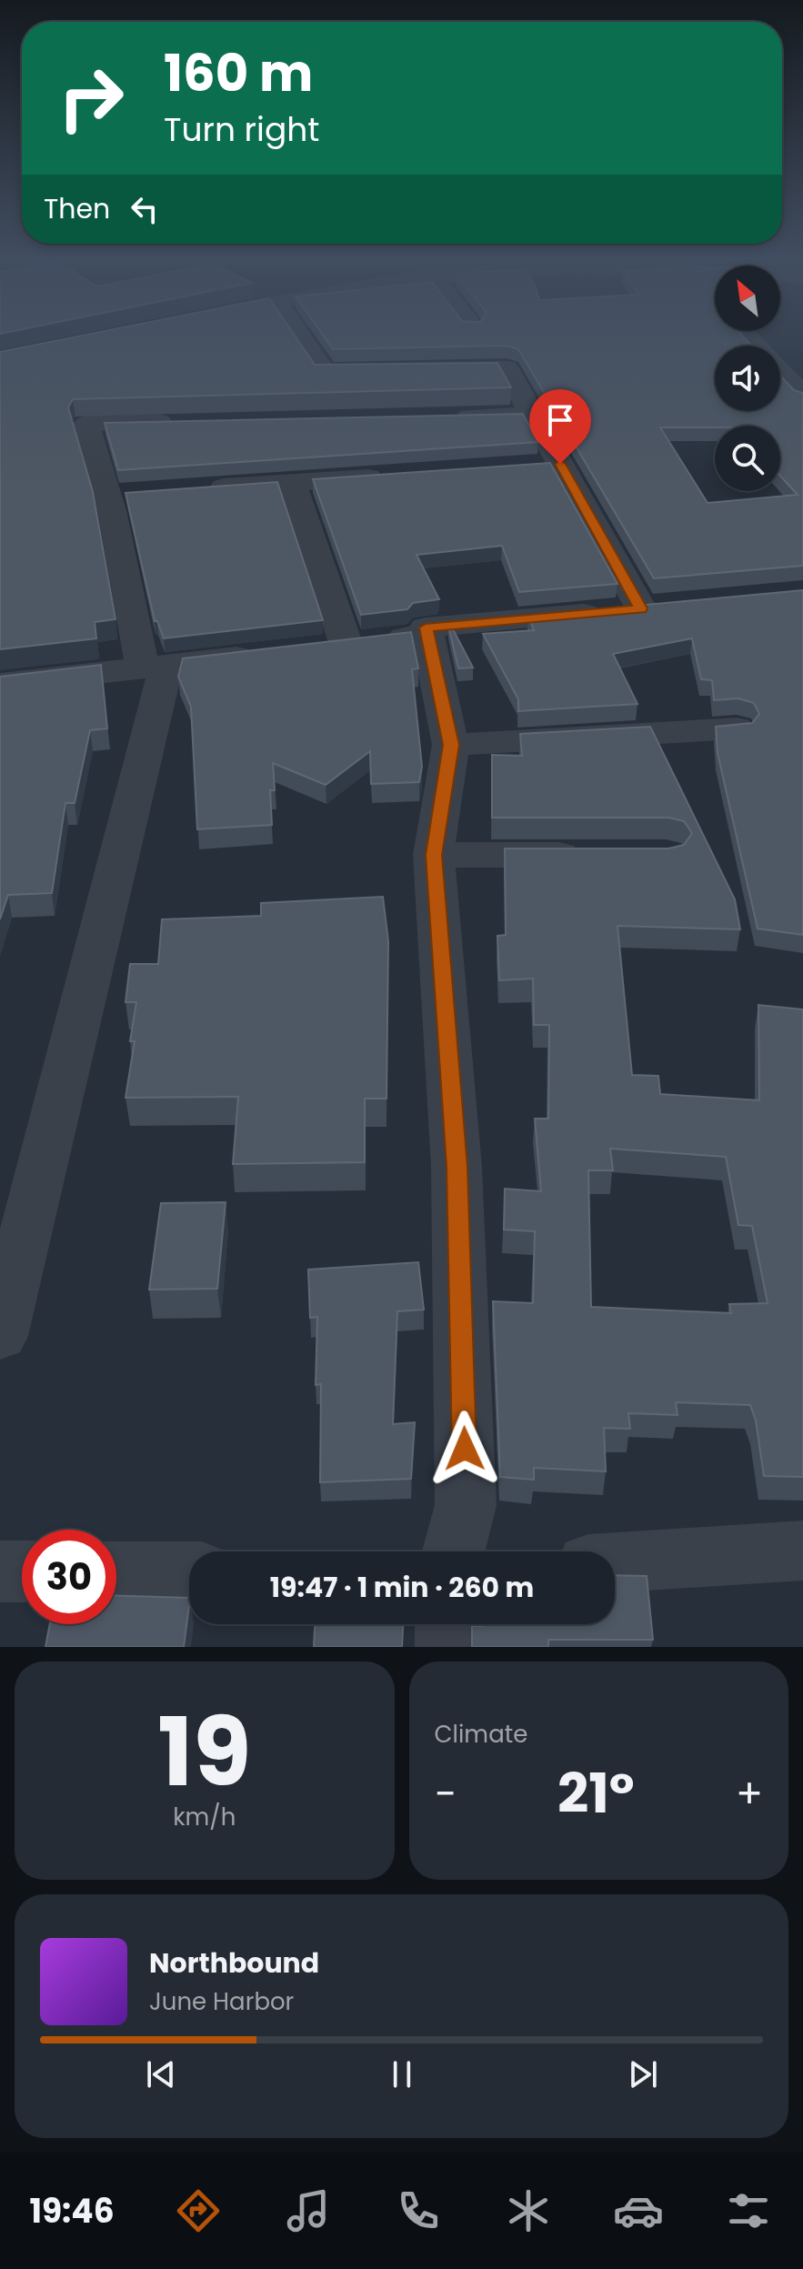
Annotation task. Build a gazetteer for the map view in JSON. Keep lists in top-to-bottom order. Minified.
{"north":"top left","page":{"turn":["160 m","Turn right"],"then":"Then","limit":"30","trip":"19:47 · 1 min · 260 m","tile":[["19","km/h"],"Climate"],"heat":["−","21°","+"],"song":["Northbound","June Harbor"],"tabs":"19:46"}}
